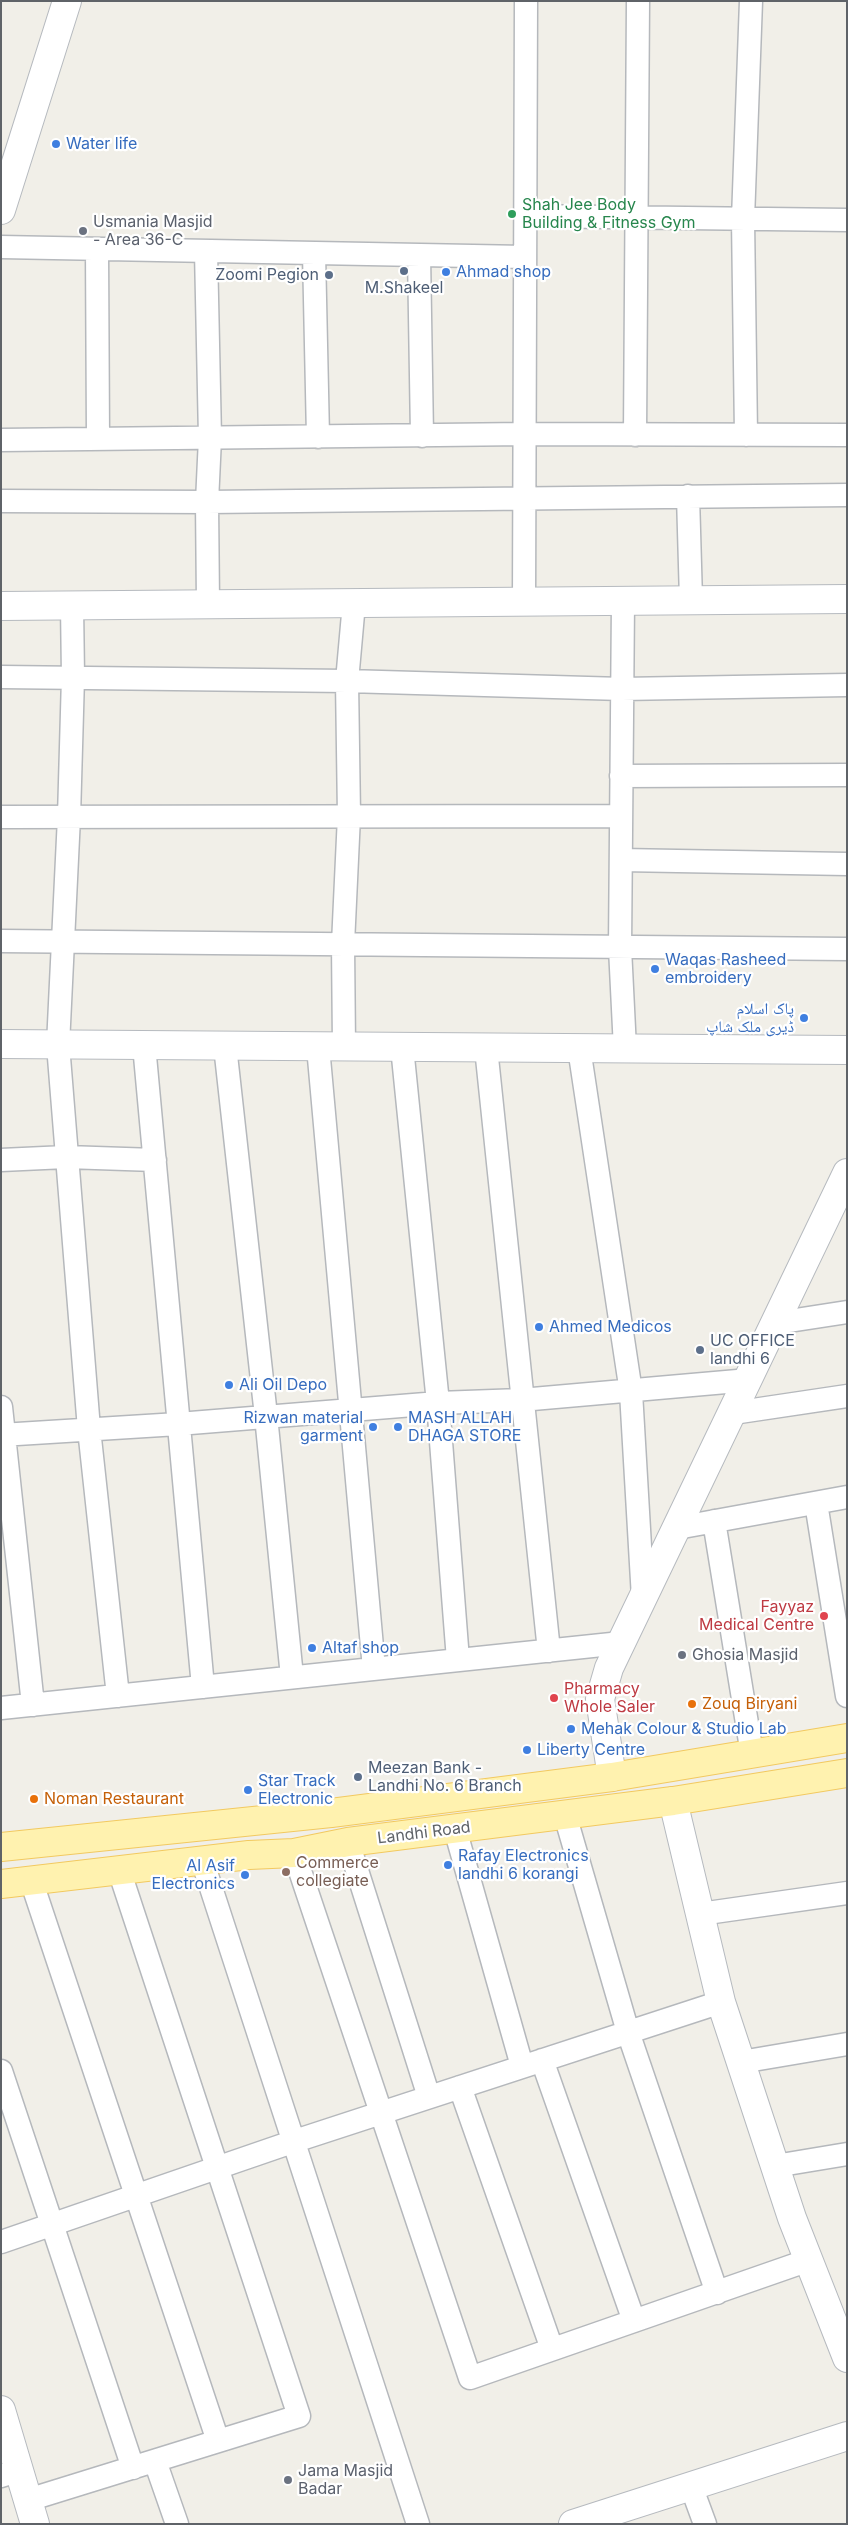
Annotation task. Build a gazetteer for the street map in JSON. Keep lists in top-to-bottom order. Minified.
{"streets":{"main road":["Landhi Road"]},"places":["Water life","Shah Jee Body Building & Fitness Gym","Usmania Masjid - Area 36-C","M.Shakeel","Ahmad shop","Zoomi Pegion","Waqas Rasheed embroidery","پاک اسلام ڈیری ملک شاپ","Ahmed Medicos","UC OFFICE landhi 6","Ali Oil Depo","Rizwan material garment","MASH ALLAH DHAGA STORE","Fayyaz Medical Centre","Altaf shop","Ghosia Masjid","Pharmacy Whole Saler","Zouq Biryani","Mehak Colour & Studio Lab","Liberty Centre","Meezan Bank - Landhi No. 6 Branch","Star Track Electronic","Noman Restaurant","Rafay Electronics landhi 6 korangi","Commerce collegiate","Al Asif Electronics","Jama Masjid Badar"]}
